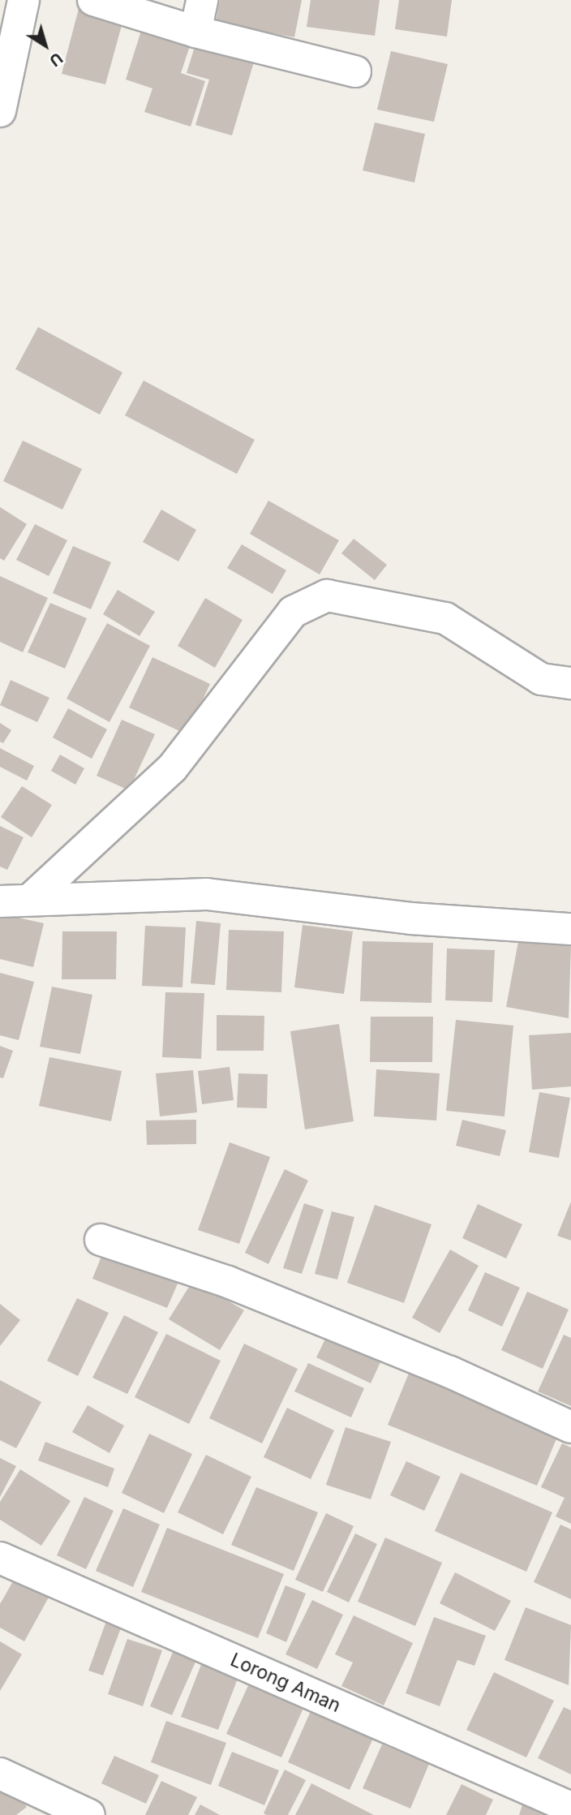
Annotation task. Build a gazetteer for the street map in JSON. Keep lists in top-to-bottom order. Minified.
{"streets":{"street":["Lorong Aman"]},"north":"bottom right"}
